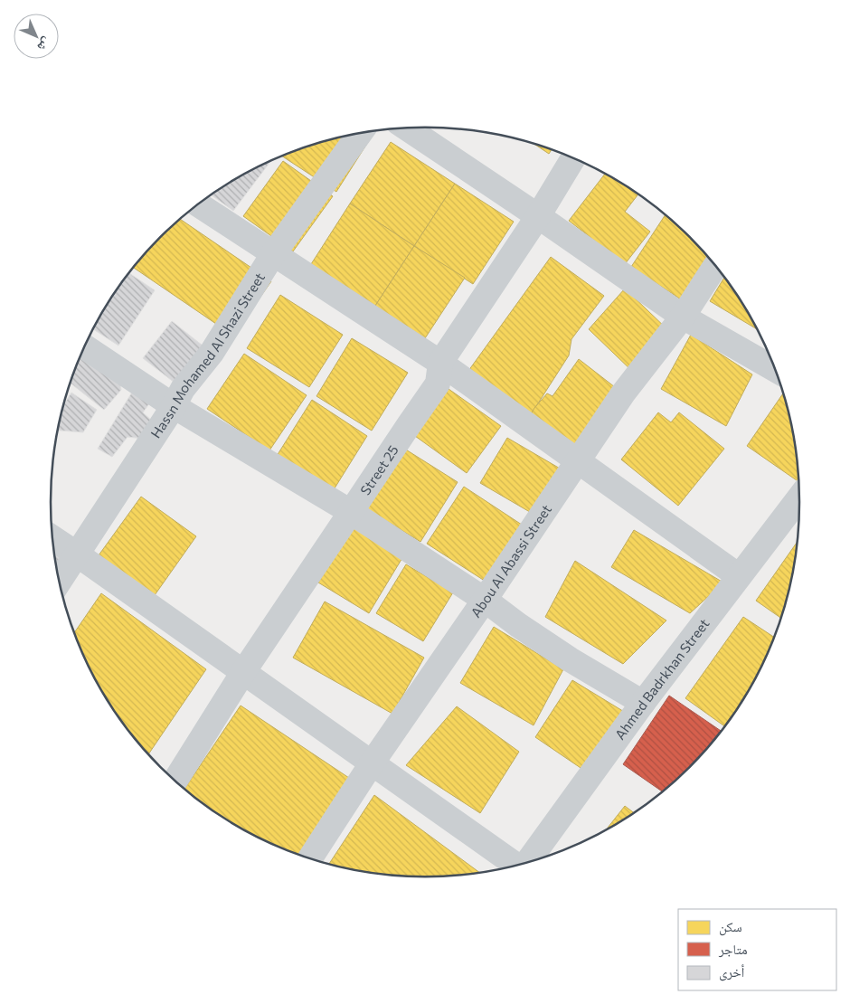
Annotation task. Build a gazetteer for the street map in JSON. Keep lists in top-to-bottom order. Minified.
{"streets":{"street":["Hassn Mohamed Al Shazi Street","Street 25","Abou Al Abassi Street","Ahmed Badrkhan Street"]},"legend":["سكن","متاجر","أخرى"],"north":"bottom right"}
